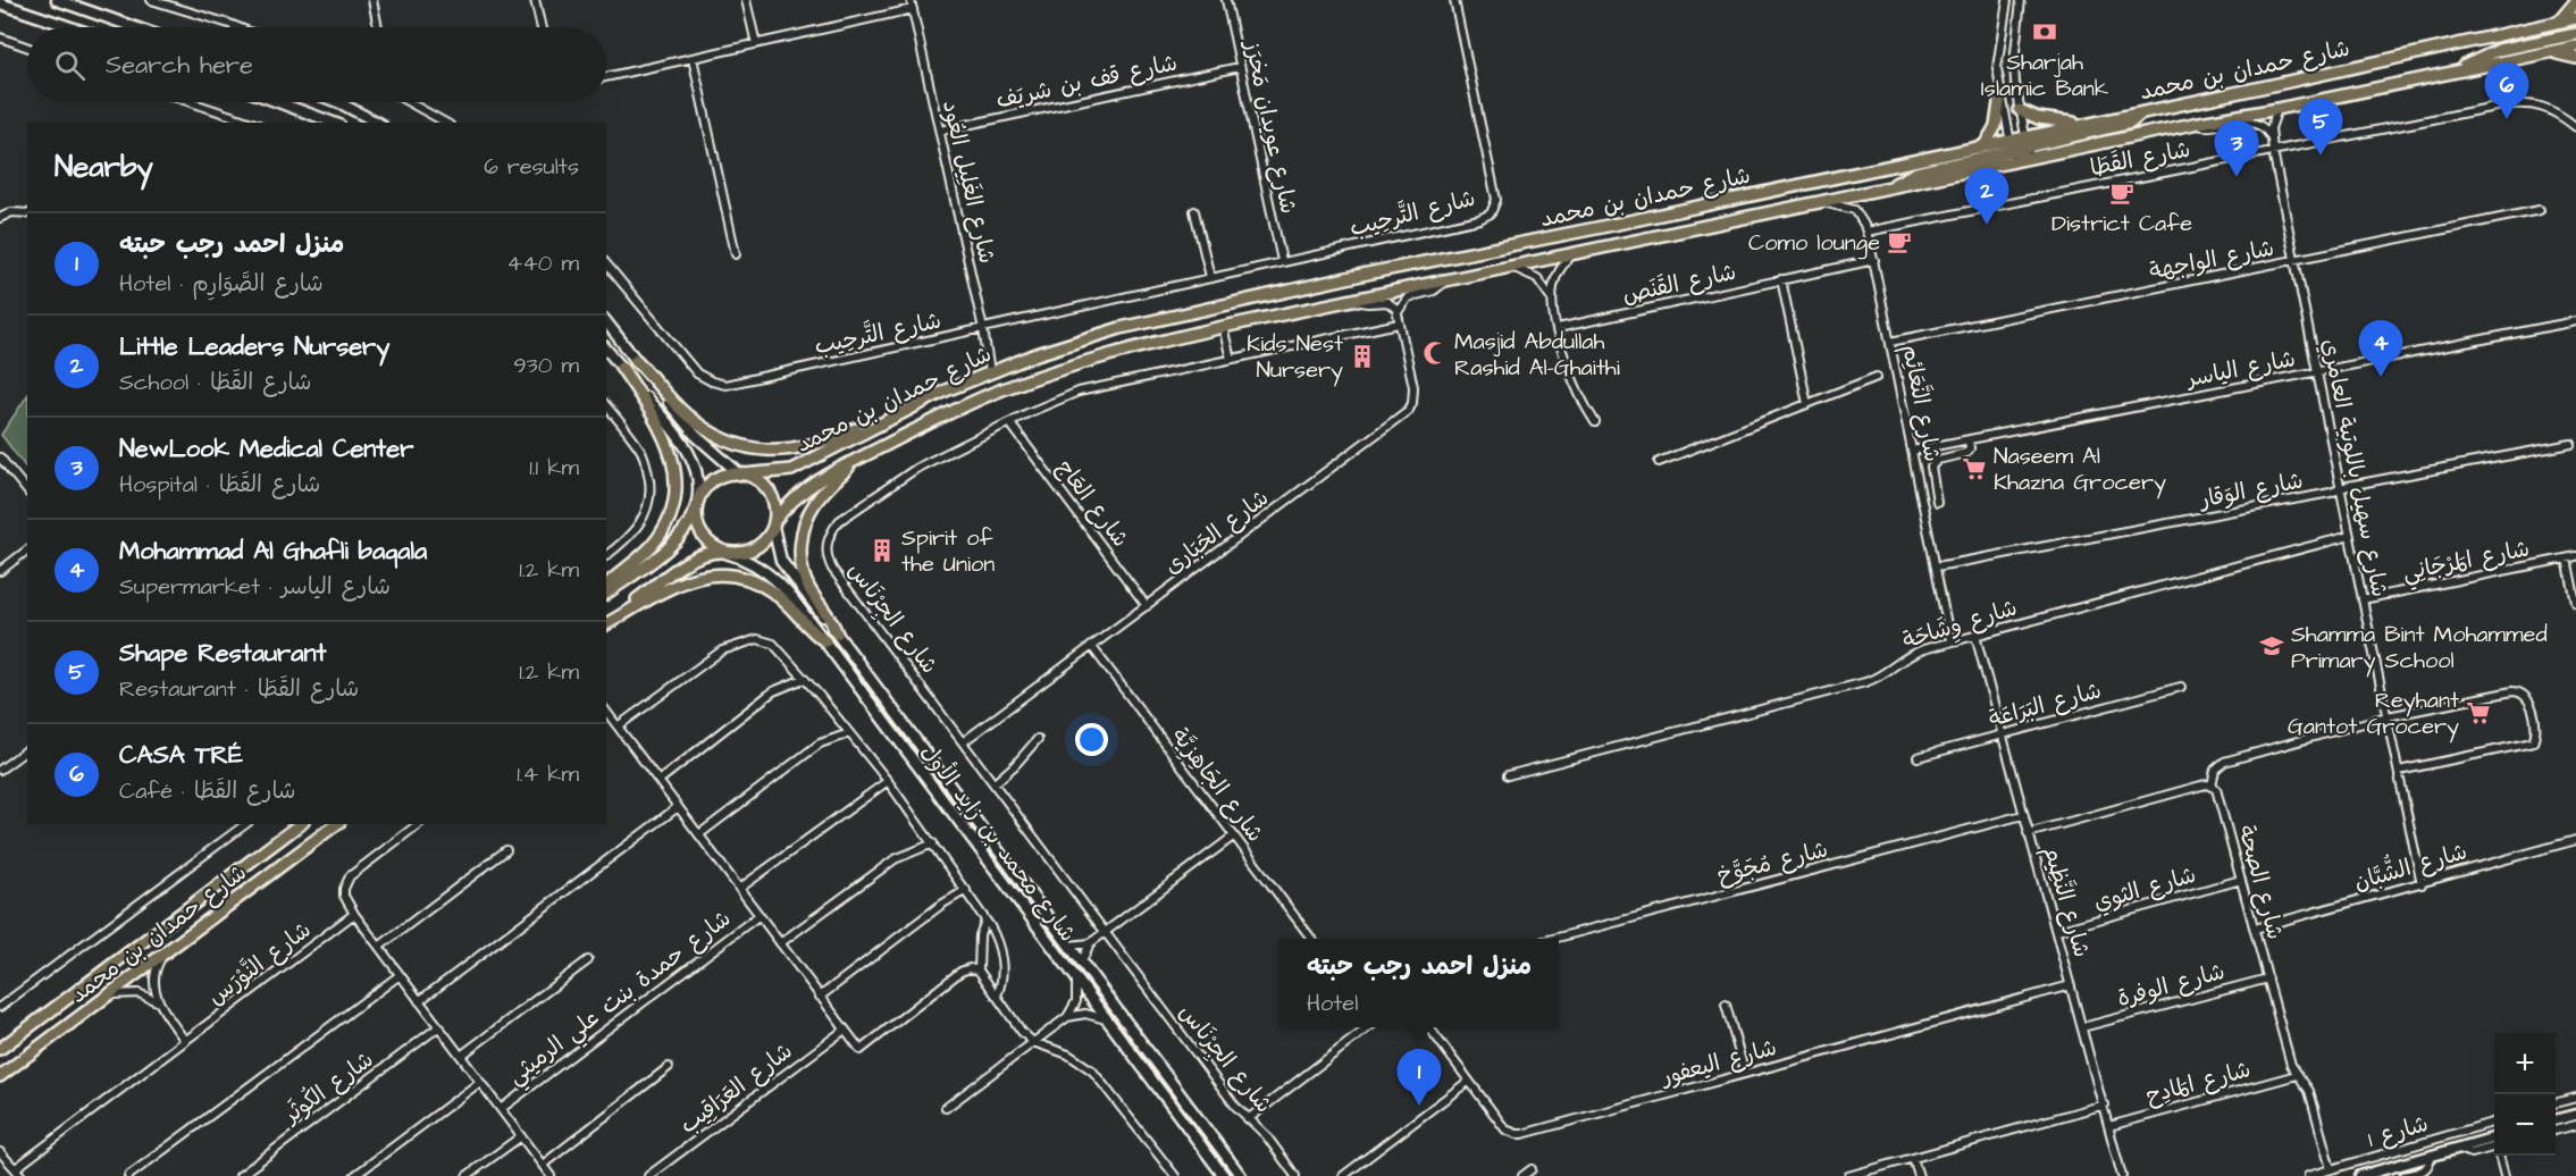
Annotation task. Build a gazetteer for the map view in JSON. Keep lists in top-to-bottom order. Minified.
{"streets":{"main road":["شارع حمدان بن محمد","شارع محمد بن زايد الأول"],"street":["شارع قف بن شريَف","شارع عويدان مَخرَز","شارع القَطَا","شارع الغَلِيل العُود","شارع التَّرحِيب","شارع الواجهة","شارع القَنَص","شارع الياسر","شارع النَّعَائِم","شارع سهيل باللوتية العامري","شارع الوَقار","شارع العَاج","شارع الحَبَارى","شارع المَرْجَانِي","شارع الجِرْنَاس","شارع وِشَاحَة","شارع البَرَاعَة","شارع الجَاهِزِيَّة","شارع مُجَوَّخ","شارع الشُّبَّان","شارع الصحة","شارع الثوي","شارع النَّظِيم","شارع النَّوْرَس","شارع الوفرة","شارع حمدة بنت علي الرميثي","شارع اليعفور","شارع المَادِح","شارع الكُوثَر","شارع العَرَاقِيب","شارع 1"]},"crossings":[["شارع حمدان بن محمد","شارع الغَلِيل العُود"],["شارع حمدان بن محمد","شارع النَّعَائِم"],["شارع حمدان بن محمد","شارع سهيل باللوتية العامري"],["شارع حمدان بن محمد","شارع محمد بن زايد الأول"],["شارع قف بن شريَف","شارع عويدان مَخرَز"],["شارع قف بن شريَف","شارع الغَلِيل العُود"],["شارع عويدان مَخرَز","شارع التَّرحِيب"],["شارع القَطَا","شارع النَّعَائِم"],["شارع القَطَا","شارع سهيل باللوتية العامري"],["شارع الغَلِيل العُود","شارع التَّرحِيب"],["شارع الواجهة","شارع النَّعَائِم"],["شارع الواجهة","شارع سهيل باللوتية العامري"],["شارع القَنَص","شارع النَّعَائِم"],["شارع الياسر","شارع النَّعَائِم"],["شارع الياسر","شارع سهيل باللوتية العامري"],["شارع النَّعَائِم","شارع الوَقار"],["شارع النَّعَائِم","شارع وِشَاحَة"],["شارع سهيل باللوتية العامري","شارع الوَقار"],["شارع سهيل باللوتية العامري","شارع المَرْجَانِي"],["شارع سهيل باللوتية العامري","شارع وِشَاحَة"],["شارع سهيل باللوتية العامري","شارع الشُّبَّان"],["شارع العَاج","شارع الحَبَارى"],["شارع العَاج","شارع الجِرْنَاس"],["شارع الحَبَارى","شارع الجِرْنَاس"],["شارع الحَبَارى","شارع الجَاهِزِيَّة"],["شارع وِشَاحَة","شارع النَّظِيم"],["شارع البَرَاعَة","شارع النَّظِيم"],["شارع مُجَوَّخ","شارع النَّظِيم"],["شارع الشُّبَّان","شارع الصحة"],["شارع الصحة","شارع الثوي"],["شارع الصحة","شارع الوفرة"],["شارع الصحة","شارع المَادِح"],["شارع الصحة","شارع 1"],["شارع الثوي","شارع النَّظِيم"],["شارع النَّظِيم","شارع الوفرة"],["شارع النَّظِيم","شارع اليعفور"],["شارع النَّظِيم","شارع المَادِح"],["شارع النَّوْرَس","شارع حمدة بنت علي الرميثي"],["شارع حمدة بنت علي الرميثي","شارع الكُوثَر"],["شارع حمدة بنت علي الرميثي","شارع العَرَاقِيب"]],"places":{"bank":["Sharjah Islamic Bank"],"cafe":["District Cafe","Como lounge"],"mosque":["Masjid Abdullah Rashid Al-Ghaithi"],"building":["Kids Nest Nursery","Spirit of the Union"],"supermarket":["Naseem Al Khazna Grocery","Reyhant Gantot Grocery"],"school or university":["Shamma Bint Mohammed Primary School"]},"page":{"search":"Search here","pins":["6","5","3","2","4","1"],"heading":["Nearby","6 results"],"list":[{"mark":"1","name":"منزل احمد رجب حبته","note":"Hotel · شارع الصَّوَارِم","value":"440 m"},{"mark":"2","name":"Little Leaders Nursery","note":"School · شارع القَطَا","value":"930 m"},{"mark":"3","name":"NewLook Medical Center","note":"Hospital · شارع القَطَا","value":"1.1 km"},{"mark":"4","name":"Mohammad Al Ghafli baqala","note":"Supermarket · شارع الياسر","value":"1.2 km"},{"mark":"5","name":"Shape Restaurant","note":"Restaurant · شارع القَطَا","value":"1.2 km"},{"mark":"6","name":"CASA TRÉ","note":"Café · شارع القَطَا","value":"1.4 km"}],"popup":["منزل احمد رجب حبته","Hotel"],"map_buttons":["+","−"]}}
